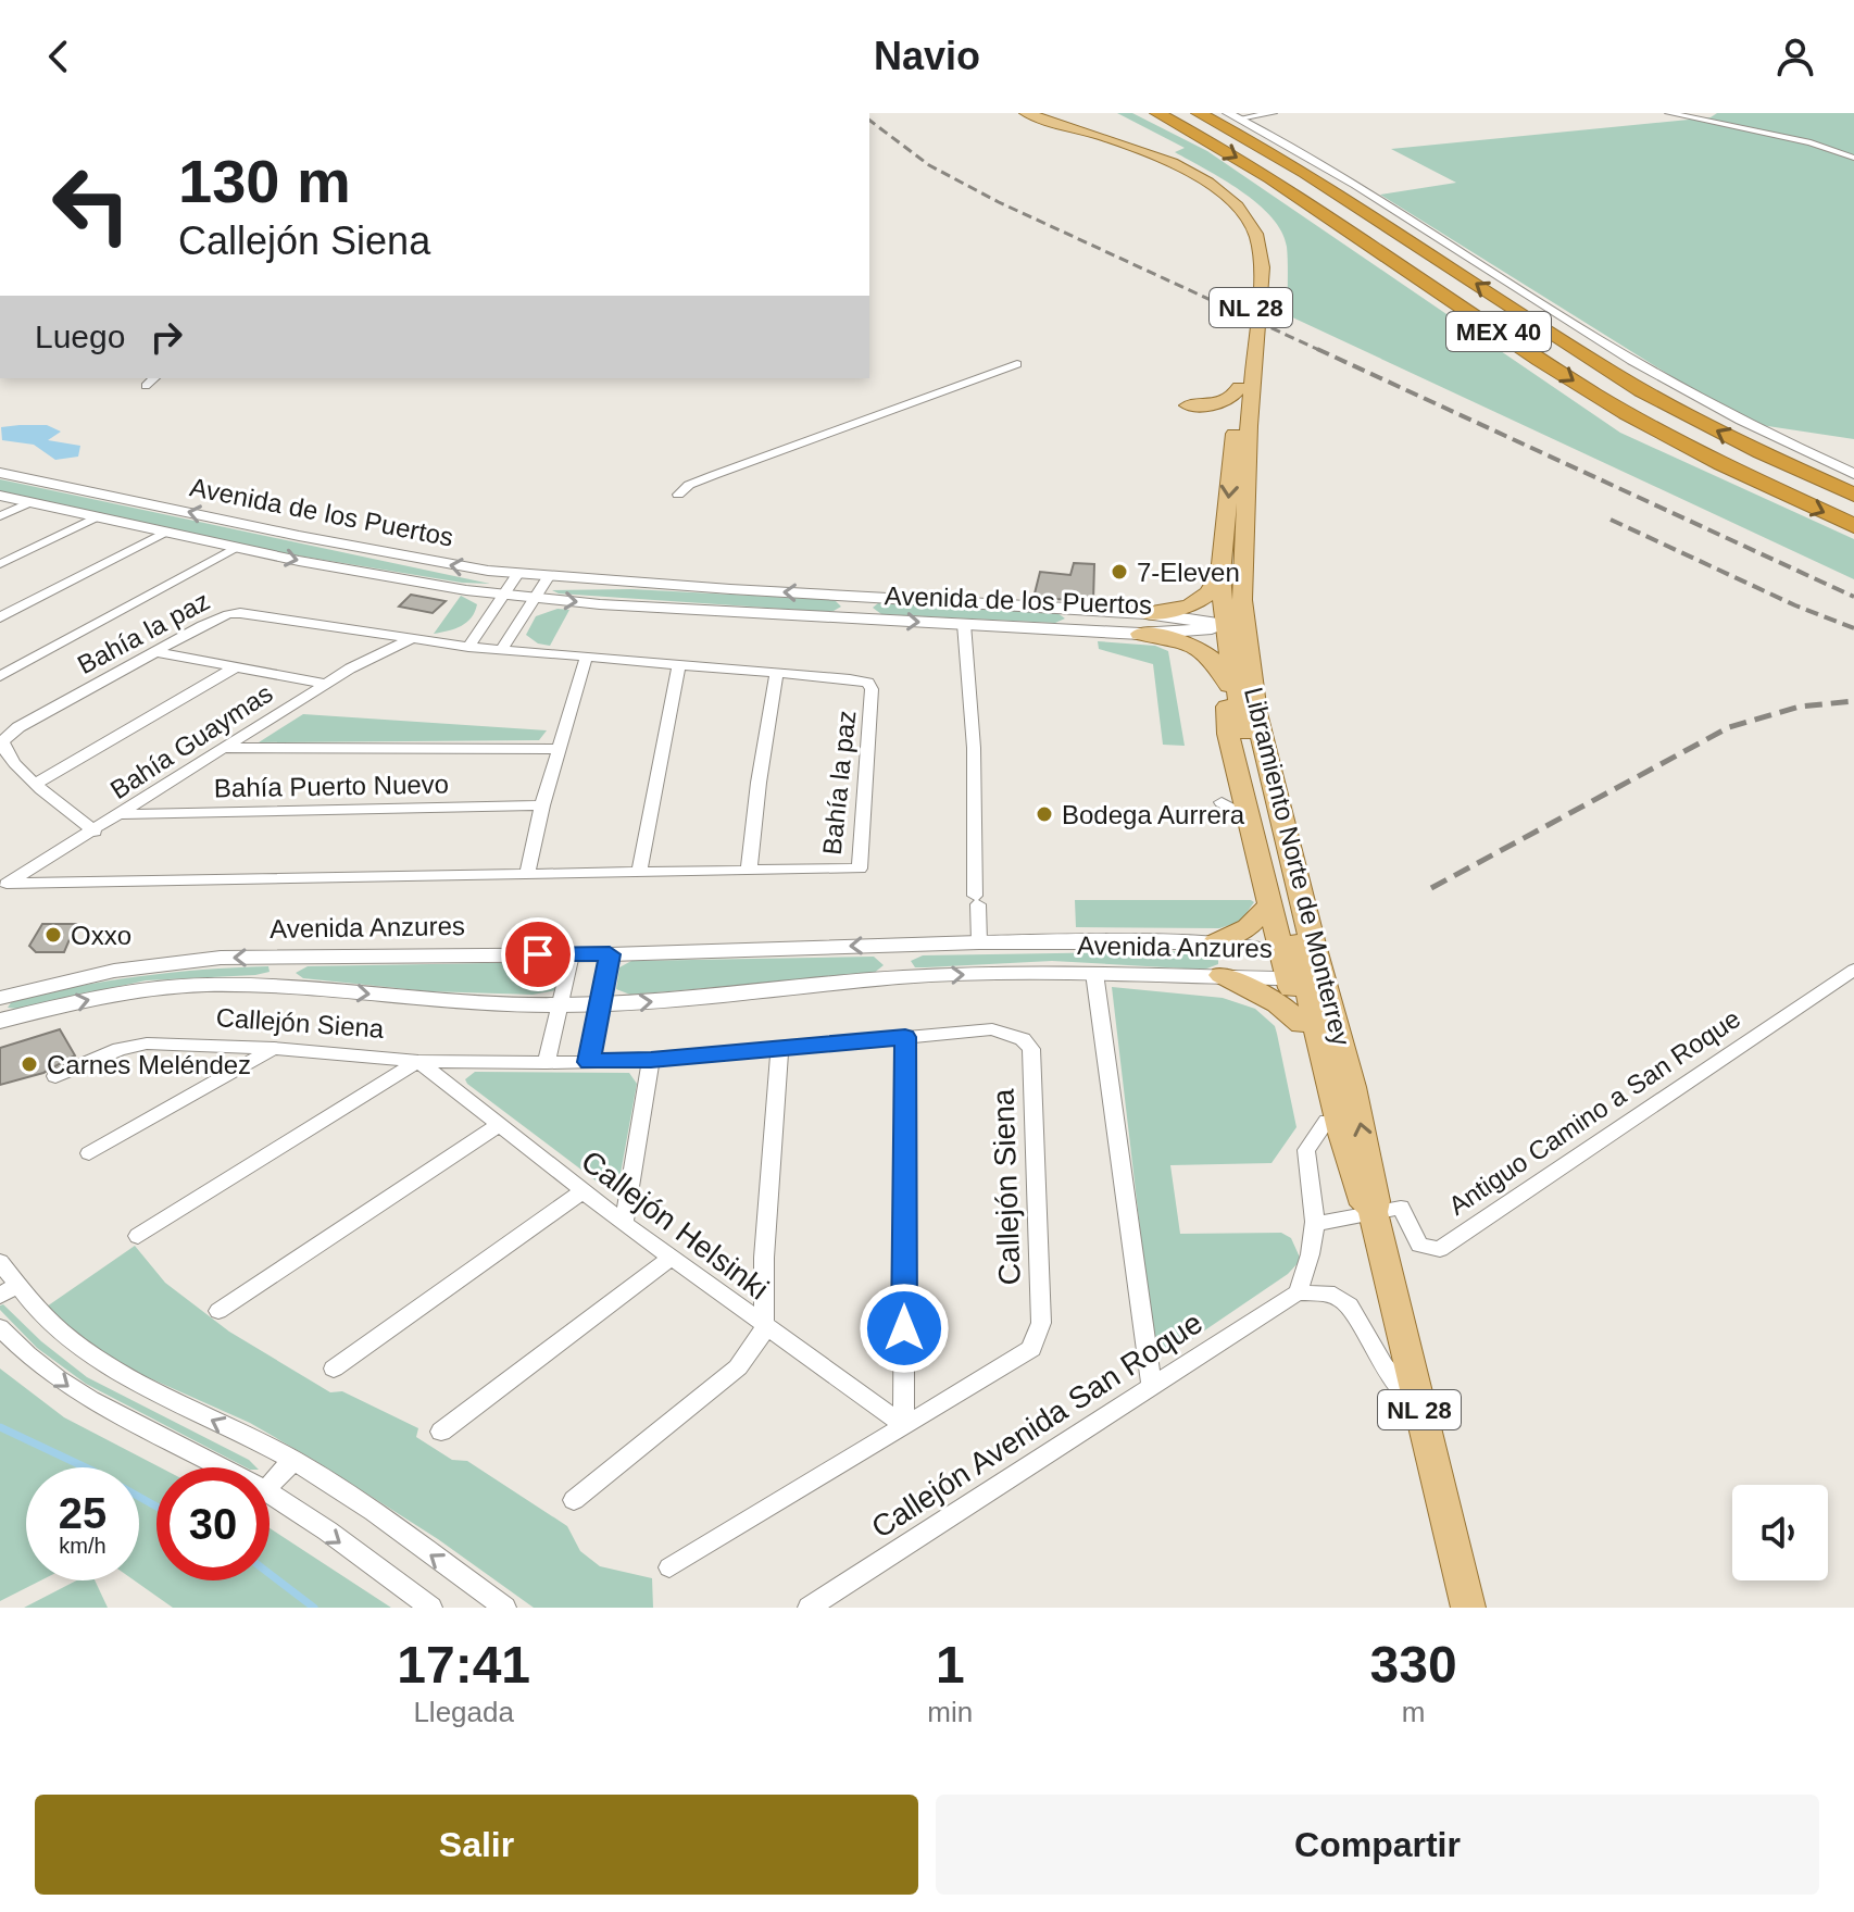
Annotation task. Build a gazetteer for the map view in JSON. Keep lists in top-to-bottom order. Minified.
{"streets":{"highway":["MEX 40"],"main road":["NL 28","Libramiento Norte de Monterrey"],"street":["Avenida de los Puertos","Bahía la paz","Bahía Guaymas","Bahía Puerto Nuevo","Avenida Anzures","Callejón Siena","Antiguo Camino a San Roque","Callejón Helsinki","Callejón Avenida San Roque"]},"crossings":[["Avenida de los Puertos","Libramiento Norte de Monterrey"],["Bahía la paz","Bahía Guaymas"],["Bahía Guaymas","Bahía Puerto Nuevo"],["Libramiento Norte de Monterrey","Avenida Anzures"],["Libramiento Norte de Monterrey","Antiguo Camino a San Roque"],["Callejón Siena","Callejón Helsinki"]],"places":["7-Eleven","Bodega Aurrera","Oxxo","Carnes Meléndez"],"page":{"header":"Navio","turn":["130 m","Callejón Siena"],"then":"Luego","speed":"25 km/h","limit":"30","eta":["17:41","Llegada","1","min","330","m"],"buttons":["Salir","Compartir"]}}
